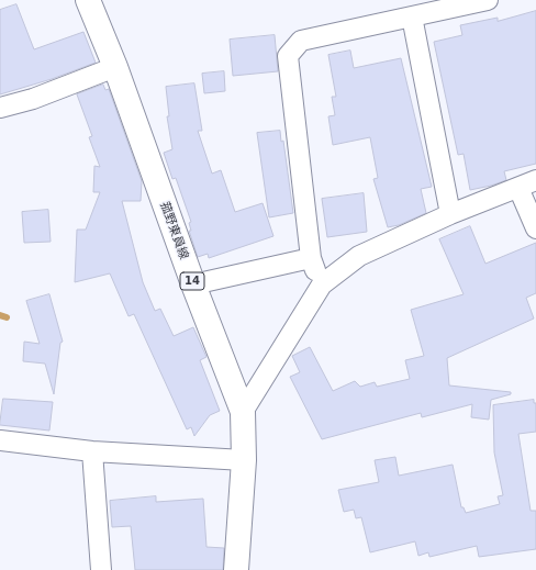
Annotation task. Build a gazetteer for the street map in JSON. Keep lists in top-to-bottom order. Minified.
{"streets":{"main road":["菰野東員線","14"]}}
